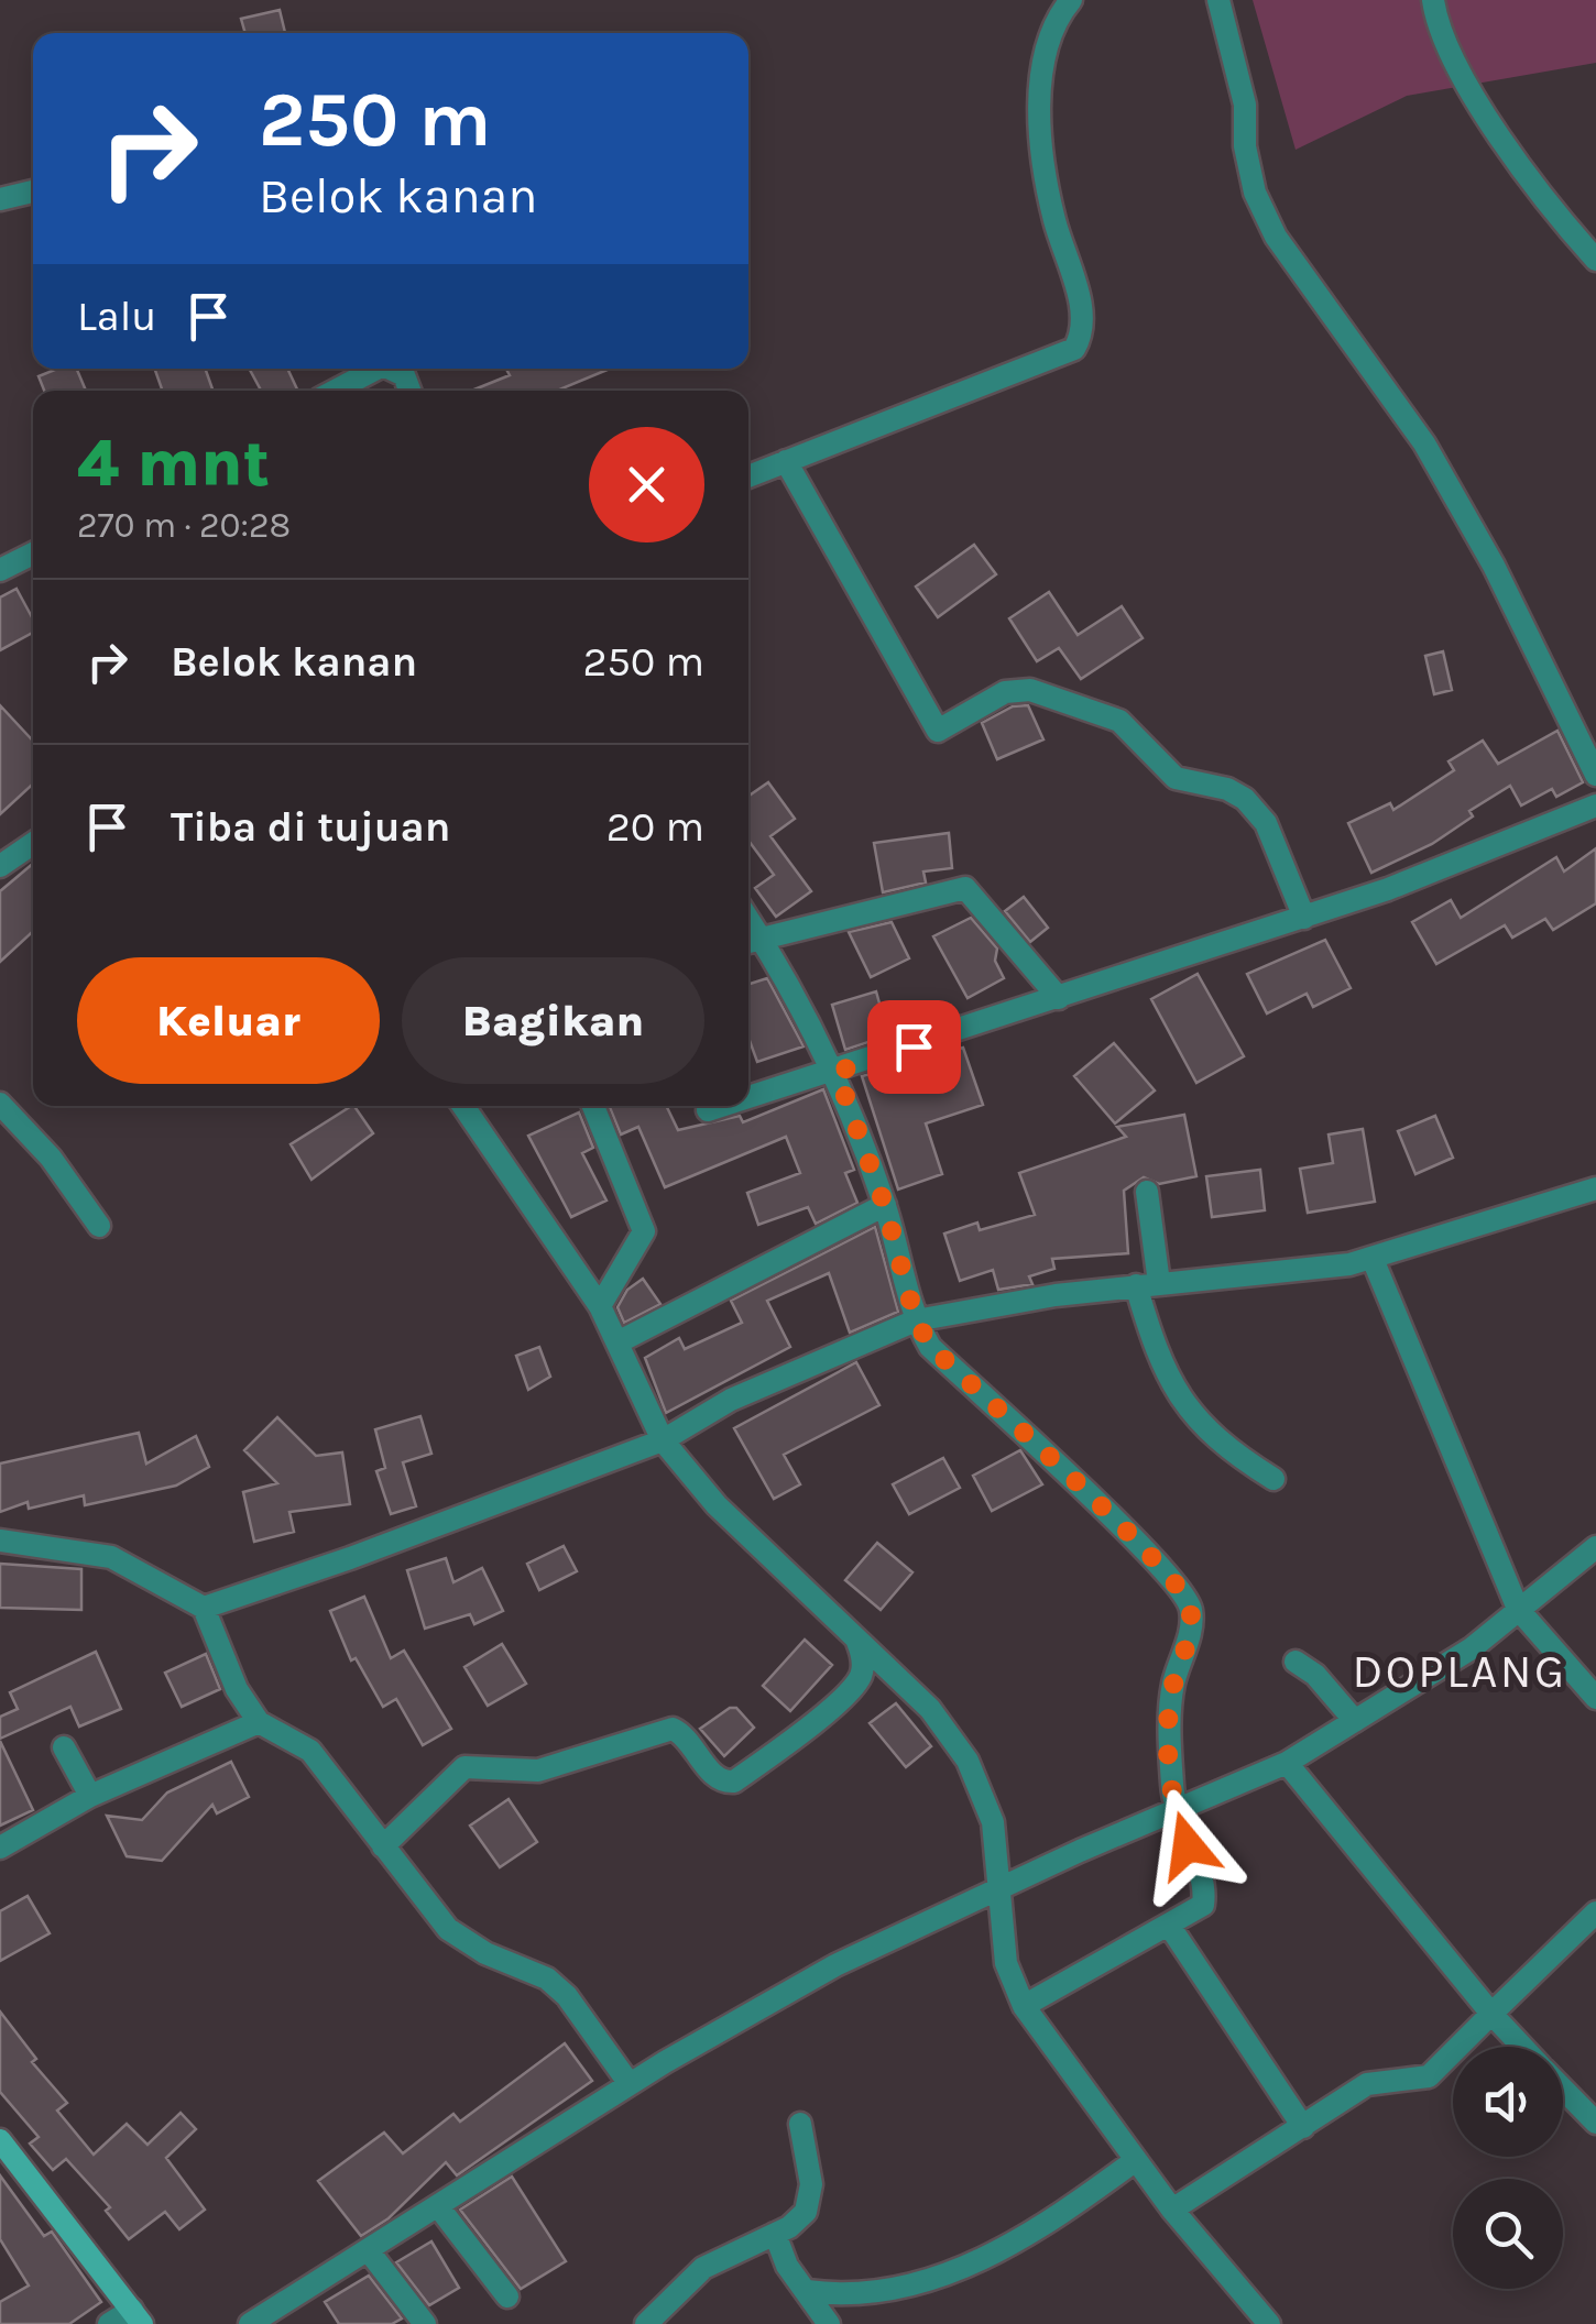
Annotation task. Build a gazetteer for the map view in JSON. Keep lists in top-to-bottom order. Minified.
{"districts":["DOPLANG"],"page":{"turn":["250 m","Belok kanan"],"then":"Lalu","heading":["4 mnt","270 m · 20:28"],"list":[{"name":"Belok kanan","value":"250 m"},{"name":"Tiba di tujuan","value":"20 m"}],"buttons":["Keluar","Bagikan"]}}
